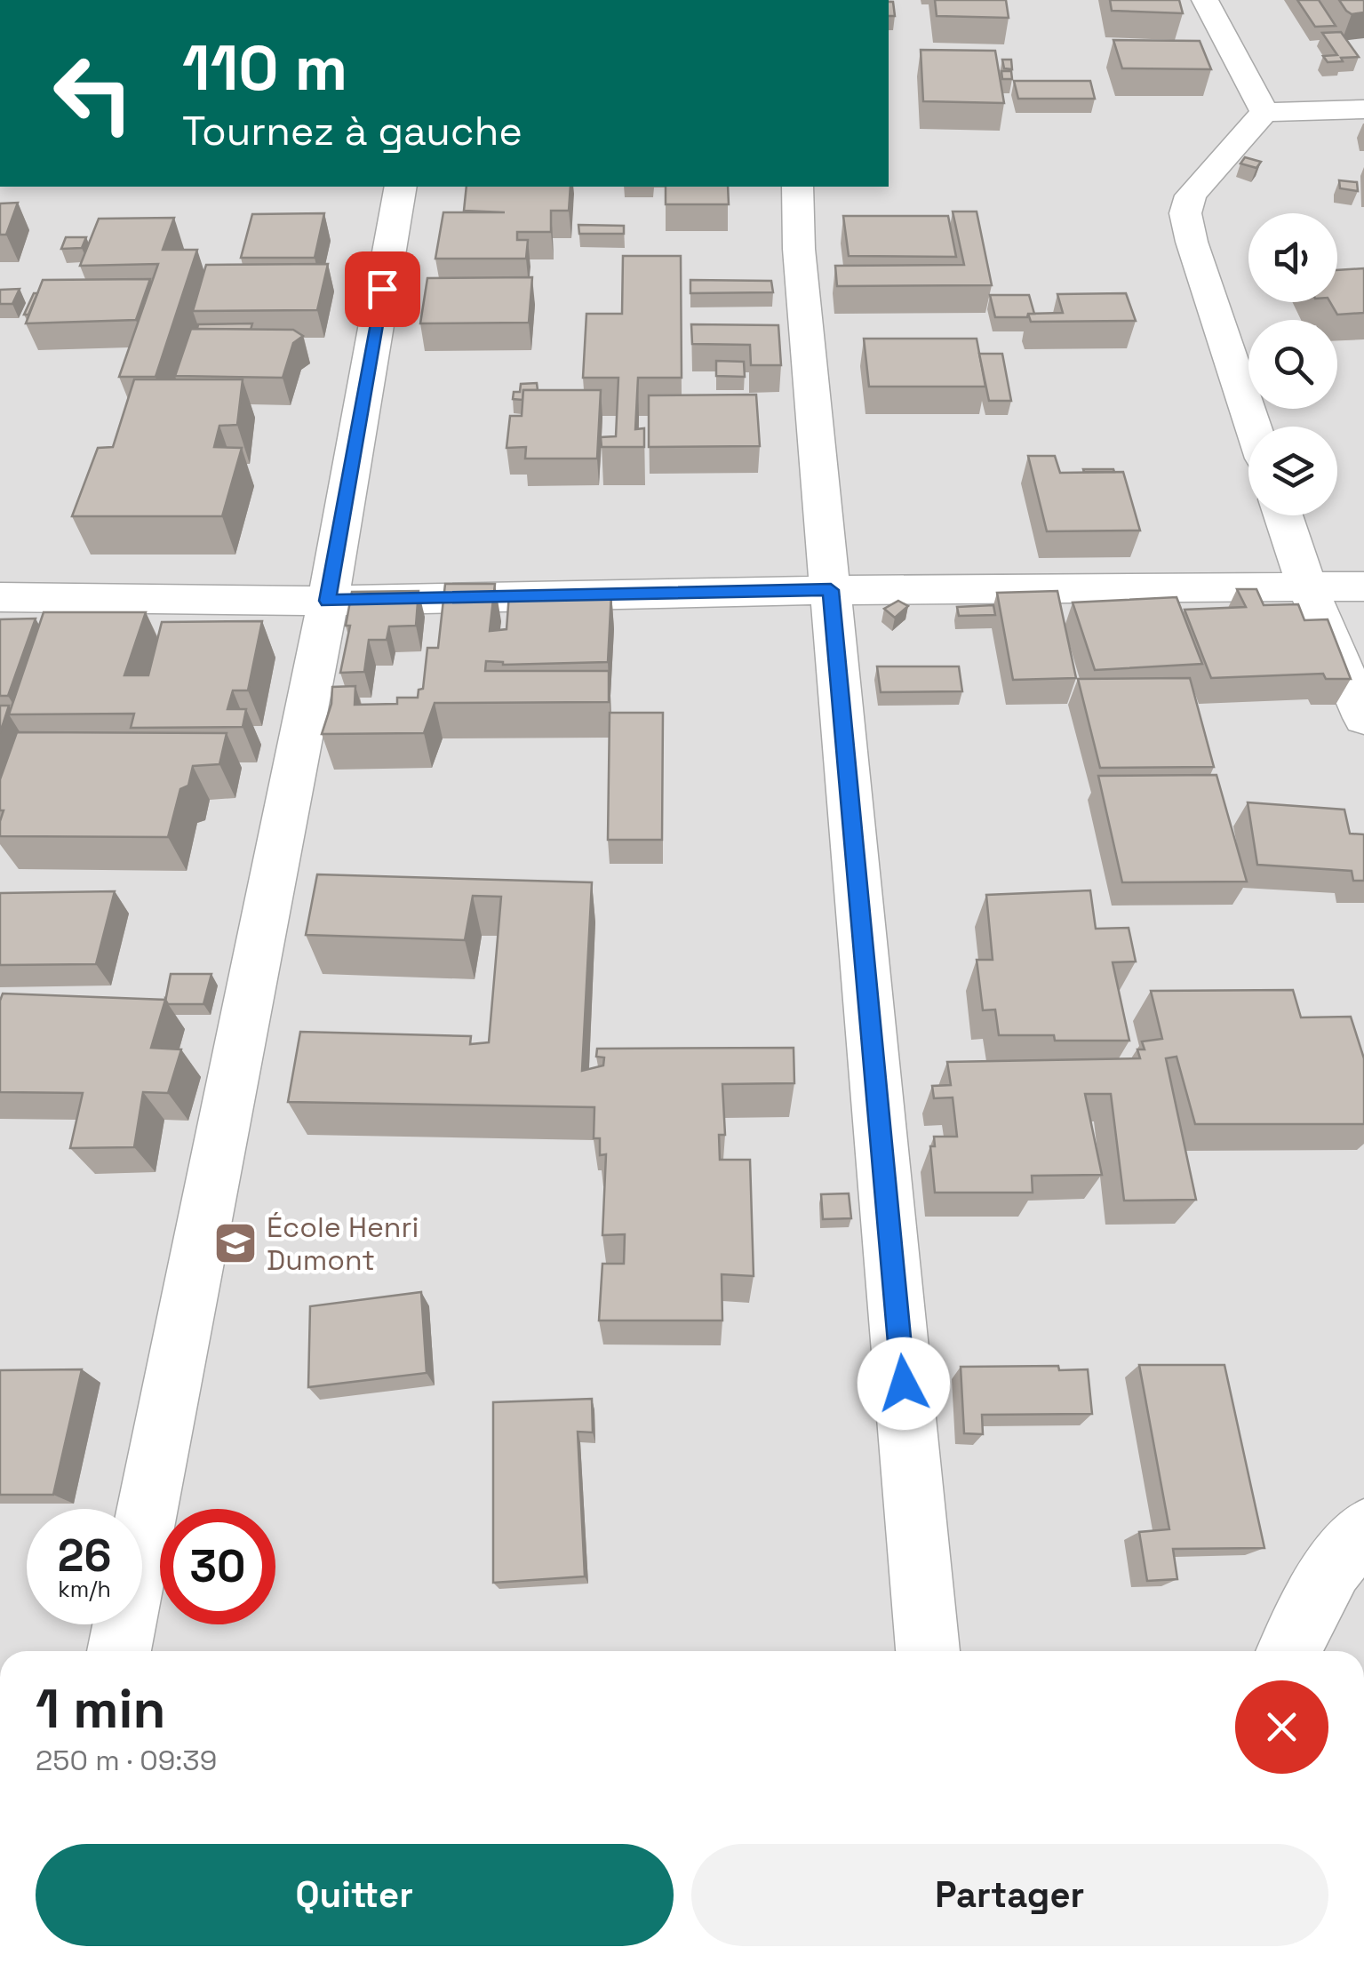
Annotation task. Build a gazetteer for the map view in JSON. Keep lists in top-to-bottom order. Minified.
{"places":{"school or university":["École Henri Dumont"]},"page":{"turn":["110 m","Tournez à gauche"],"speed":"26 km/h","limit":"30","heading":["1 min","250 m · 09:39"],"buttons":["Quitter","Partager"]}}
